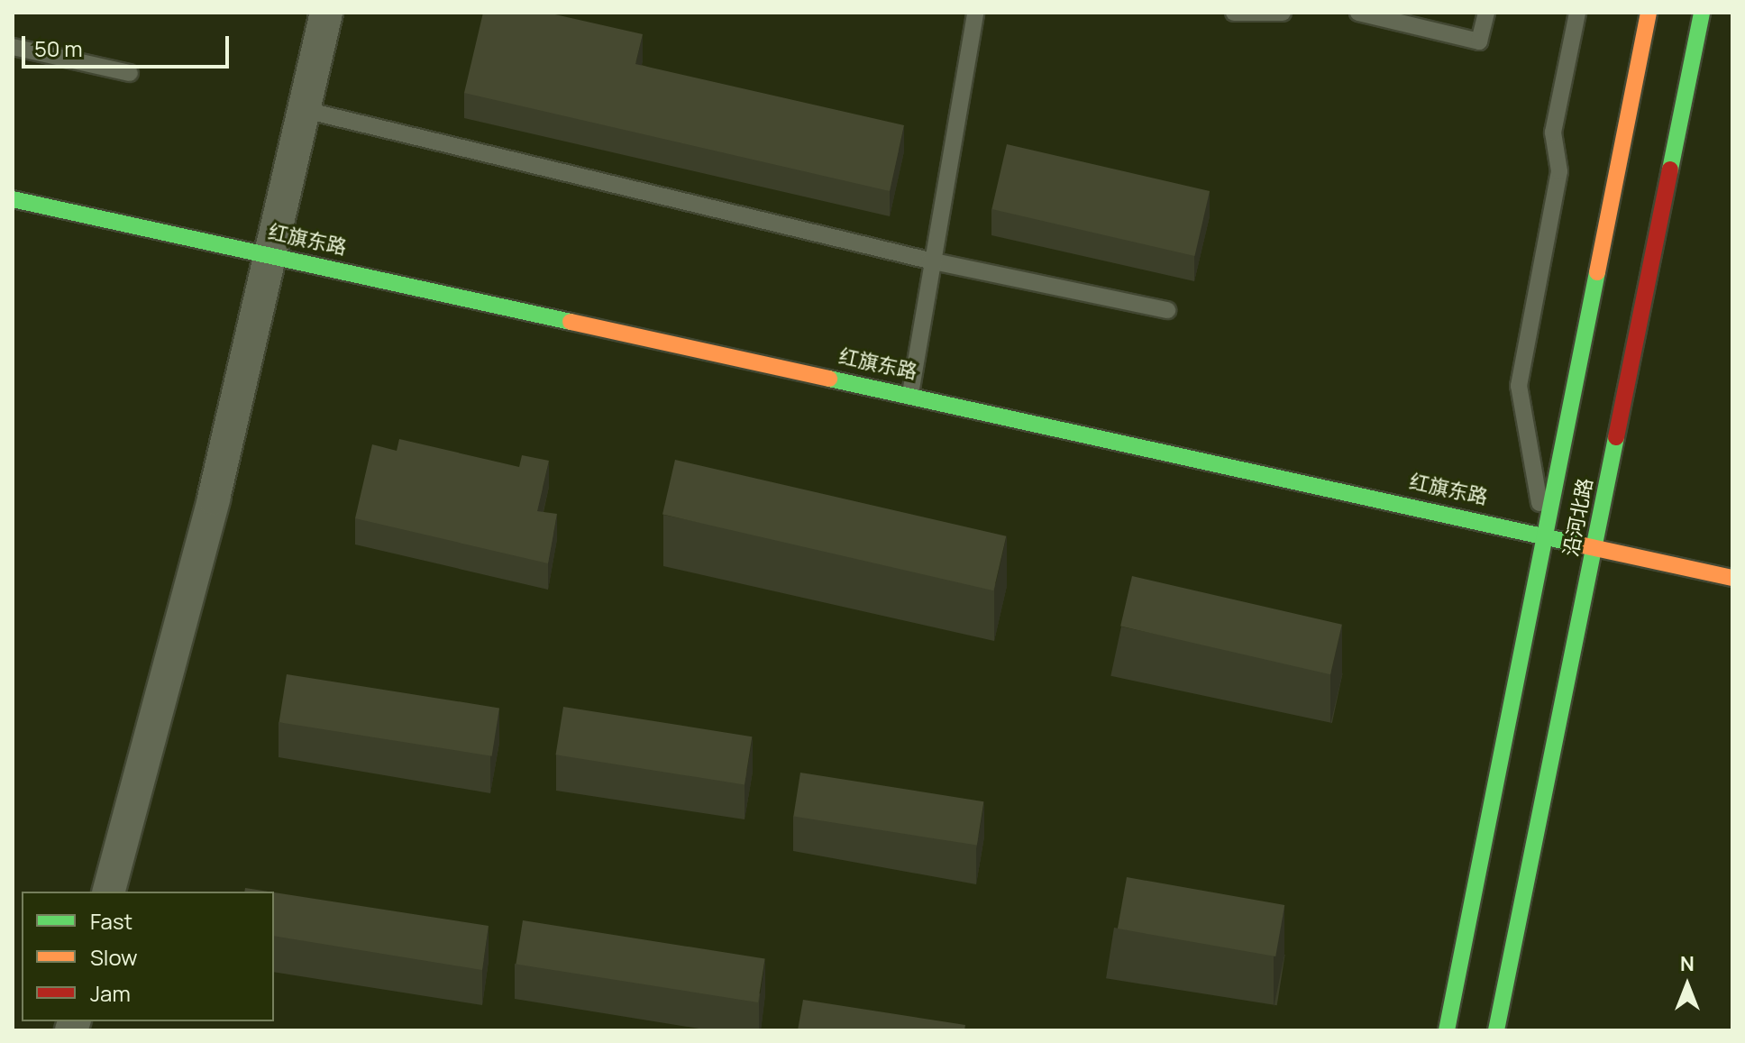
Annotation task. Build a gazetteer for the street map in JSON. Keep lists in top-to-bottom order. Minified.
{"streets":{"main road":["红旗东路","沿河北路"]},"crossings":[["红旗东路","沿河北路"]],"legend":["Fast","Slow","Jam"],"scale_bar":"50 m","north":"top"}
